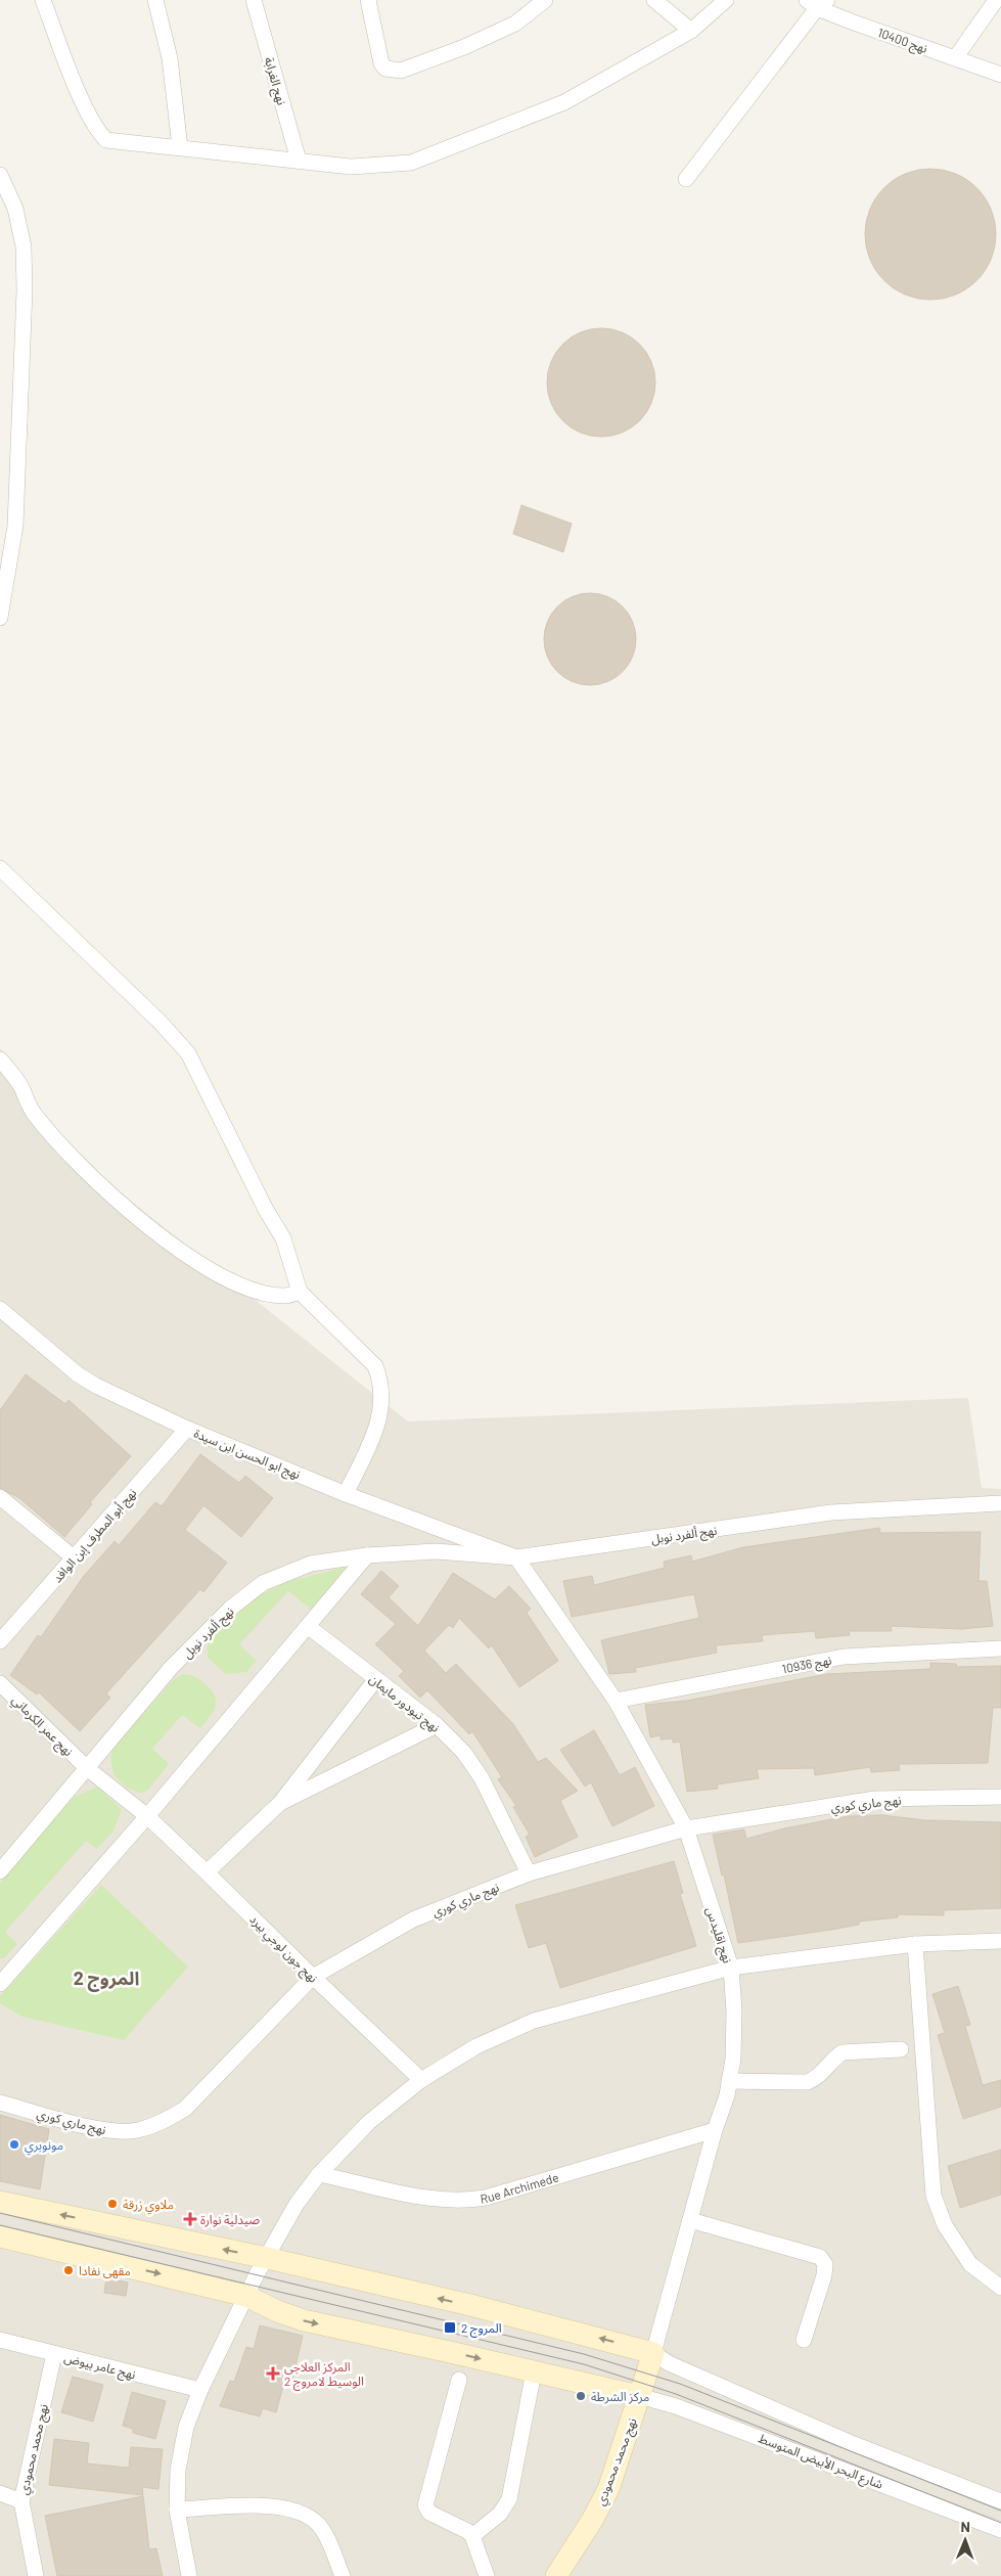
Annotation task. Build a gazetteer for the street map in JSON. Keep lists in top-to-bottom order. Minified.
{"streets":{"street":["نهج 10400","نهج الغرابة","نهج ابو الحسن ابن سيدة","نهج ألفرد نوبل","نهج أبو المطرف إبن الوافد","نهج 10936","نهج تيودور مايمان","نهج عمر الكرماني","نهج ماري كوري","نهج اقليدس","نهج جون لوجي بيرد","Rue Archimede","نهج عامر بيوض","نهج محمد محمودي","شارع البحر الأبيض المتوسط"]},"crossings":[["نهج ابو الحسن ابن سيدة","نهج ألفرد نوبل"],["نهج ابو الحسن ابن سيدة","نهج أبو المطرف إبن الوافد"],["نهج ابو الحسن ابن سيدة","نهج اقليدس"],["نهج ألفرد نوبل","نهج عمر الكرماني"],["نهج ألفرد نوبل","نهج اقليدس"],["نهج 10936","نهج اقليدس"],["نهج تيودور مايمان","نهج ماري كوري"],["نهج ماري كوري","نهج اقليدس"],["نهج ماري كوري","نهج جون لوجي بيرد"],["نهج اقليدس","Rue Archimede"],["نهج اقليدس","نهج محمد محمودي"],["نهج عامر بيوض","نهج محمد محمودي"],["نهج محمد محمودي","شارع البحر الأبيض المتوسط"]],"districts":["المروج 2"],"places":{"other":["مونوبري","ملاوي زرقة","مقهى نفادا","مركز الشرطة"],"health":["صيدلية نوارة","المركز العلاجي الوسيط لامروج 2"],"transit":["المروج 2"]},"north":"top"}
